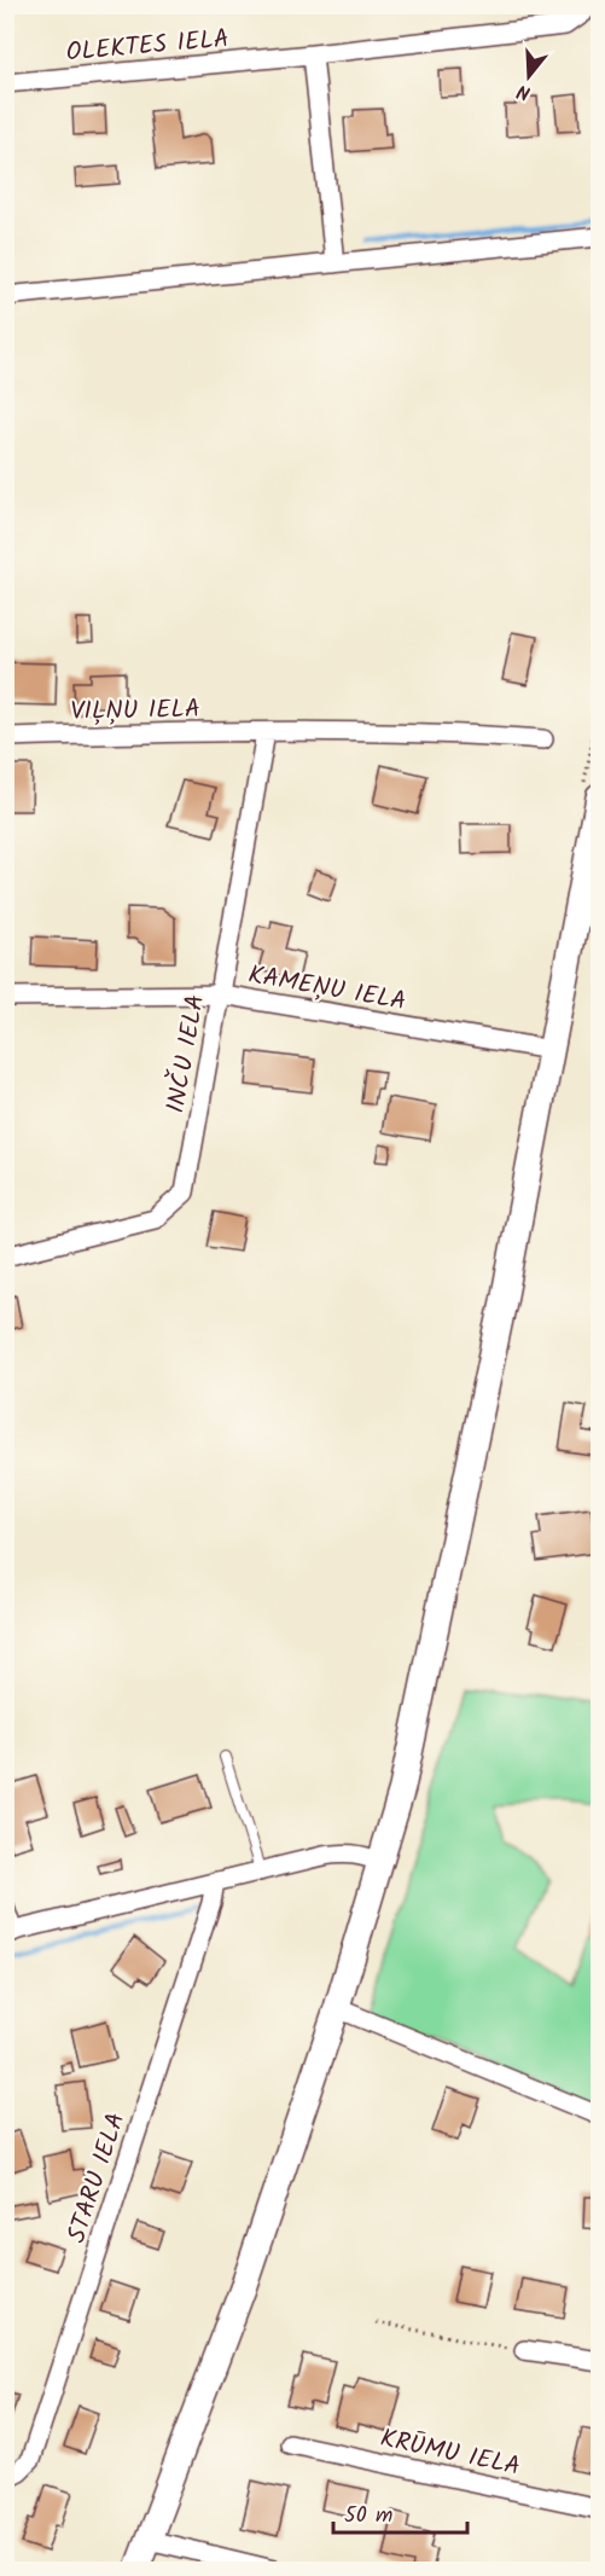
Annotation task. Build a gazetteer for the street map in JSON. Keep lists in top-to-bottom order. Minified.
{"streets":{"street":["OLEKTES IELA","VIĻŅU IELA","KAMEŅU IELA","INČU IELA","STARU IELA","KRŪMU IELA"]},"crossings":[["VIĻŅU IELA","INČU IELA"],["KAMEŅU IELA","INČU IELA"]],"scale_bar":"50 m","north":"bottom"}
